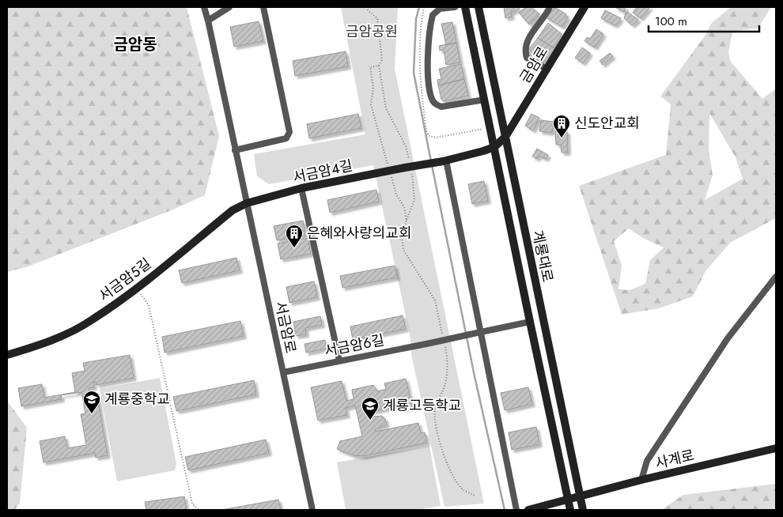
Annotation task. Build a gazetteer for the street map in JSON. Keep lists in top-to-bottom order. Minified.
{"streets":{"main road":["금암로","서금암4길","계룡대로","서금암5길","사계로"],"street":["서금암로","서금암6길"]},"crossings":[["금암로","계룡대로"],["서금암4길","서금암5길"],["서금암4길","서금암로"],["계룡대로","사계로"],["서금암5길","서금암로"],["서금암로","서금암6길"]],"districts":["금암동"],"parks":["금암공원"],"places":{"building":["신도안교회","은혜와사랑의교회"],"school or university":["계룡중학교","계룡고등학교"]},"scale_bar":"100 m"}
